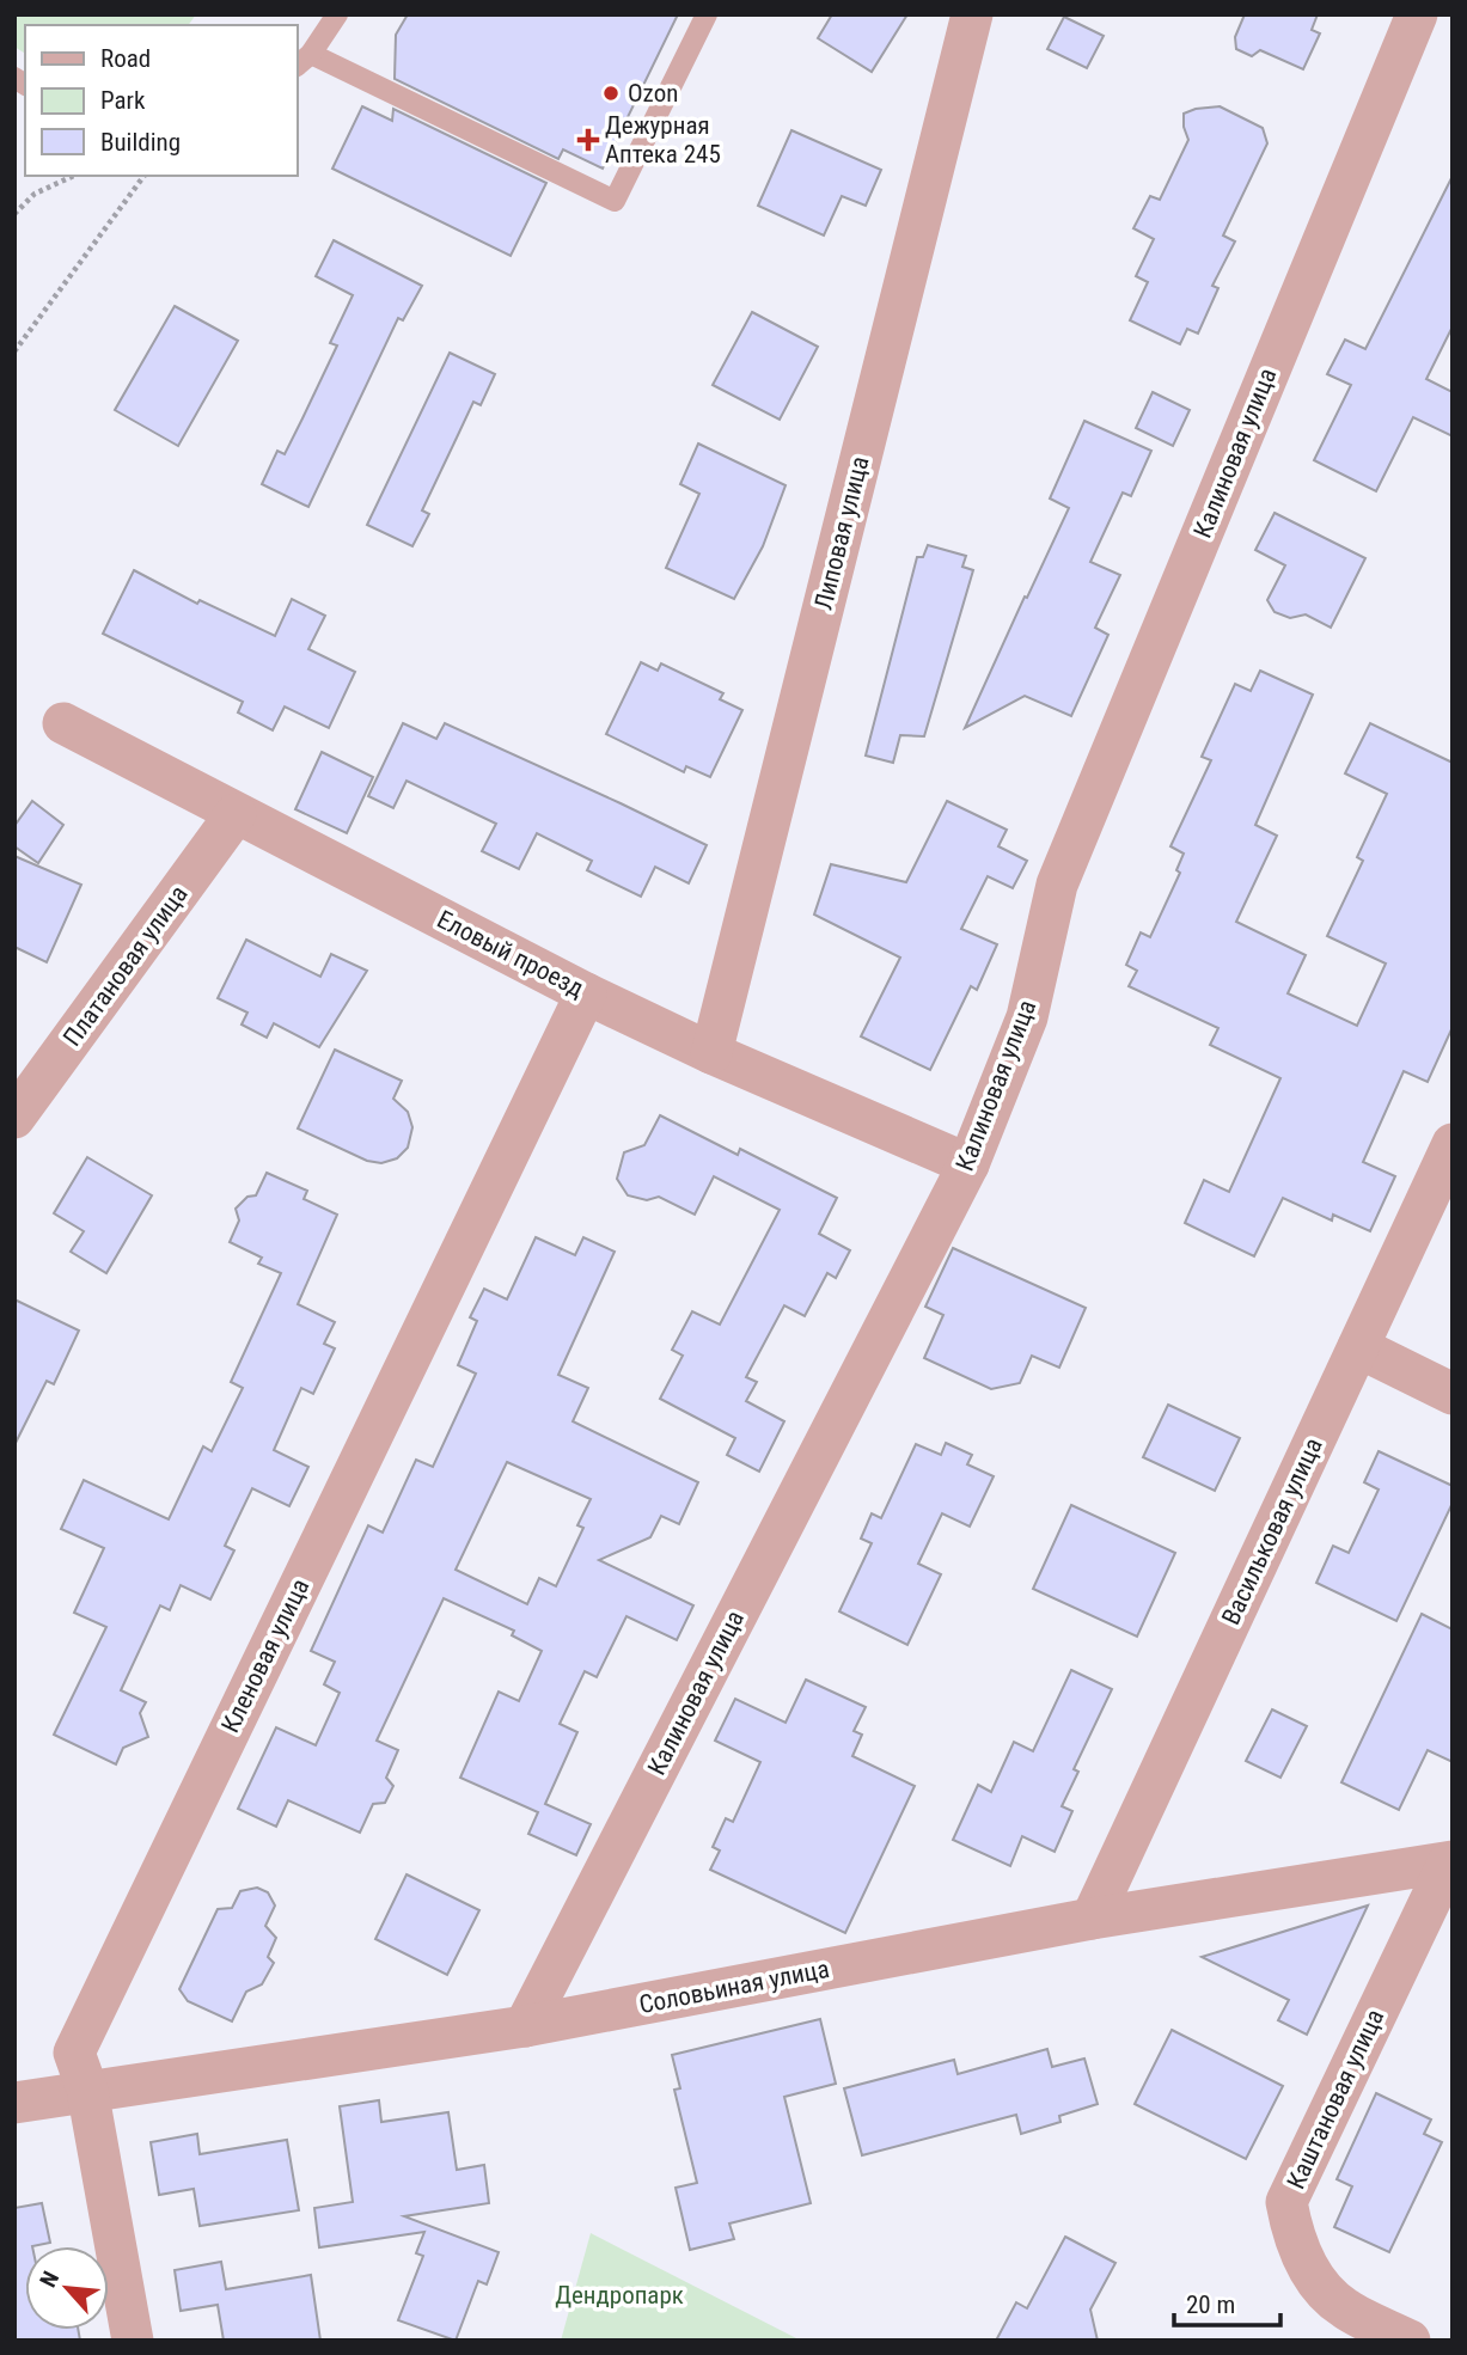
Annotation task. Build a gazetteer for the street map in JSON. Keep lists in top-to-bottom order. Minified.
{"streets":{"street":["Калиновая улица","Липовая улица","Еловый проезд","Платановая улица","Васильковая улица","Кленовая улица","Соловьиная улица","Каштановая улица"]},"crossings":[["Калиновая улица","Еловый проезд"],["Калиновая улица","Соловьиная улица"],["Липовая улица","Еловый проезд"],["Еловый проезд","Платановая улица"],["Еловый проезд","Кленовая улица"],["Васильковая улица","Соловьиная улица"],["Кленовая улица","Соловьиная улица"],["Соловьиная улица","Каштановая улица"]],"parks":["Дендропарк"],"places":{"other":["Ozon"],"health":["Дежурная Аптека 245"]},"legend":["Road","Park","Building"],"scale_bar":"20 m","north":"top left"}
